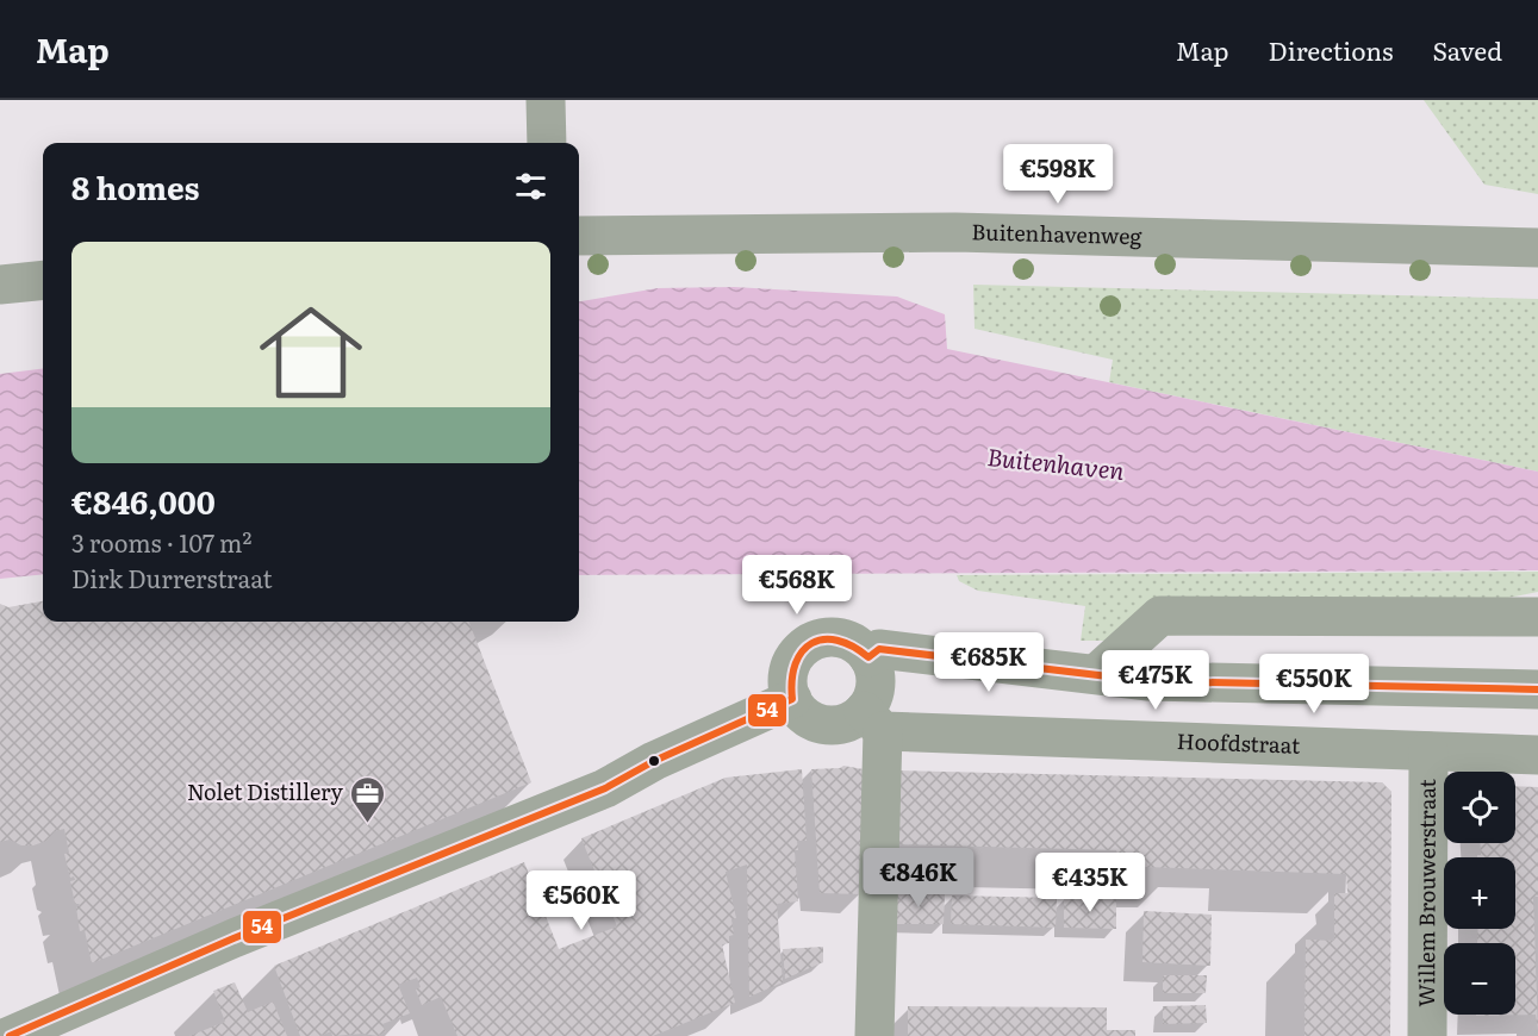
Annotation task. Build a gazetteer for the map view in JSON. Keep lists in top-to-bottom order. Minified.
{"streets":{"street":["Buitenhavenweg","Hoofdstraat","Willem Brouwerstraat"]},"crossings":[["Hoofdstraat","Willem Brouwerstraat"]],"water":["Buitenhaven"],"places":{"office":["Nolet Distillery"]},"lines":["transit line 54"],"page":{"header":"Map","nav":["Map","Directions","Saved"],"heading":"8 homes","price":["€598K","€568K","€685K","€475K","€550K","€846K","€435K","€560K"],"list":[{"name":"€846,000","note":"3 rooms · 107 m² · Dirk Durrerstraat"}],"map_buttons":["+","−"]}}
